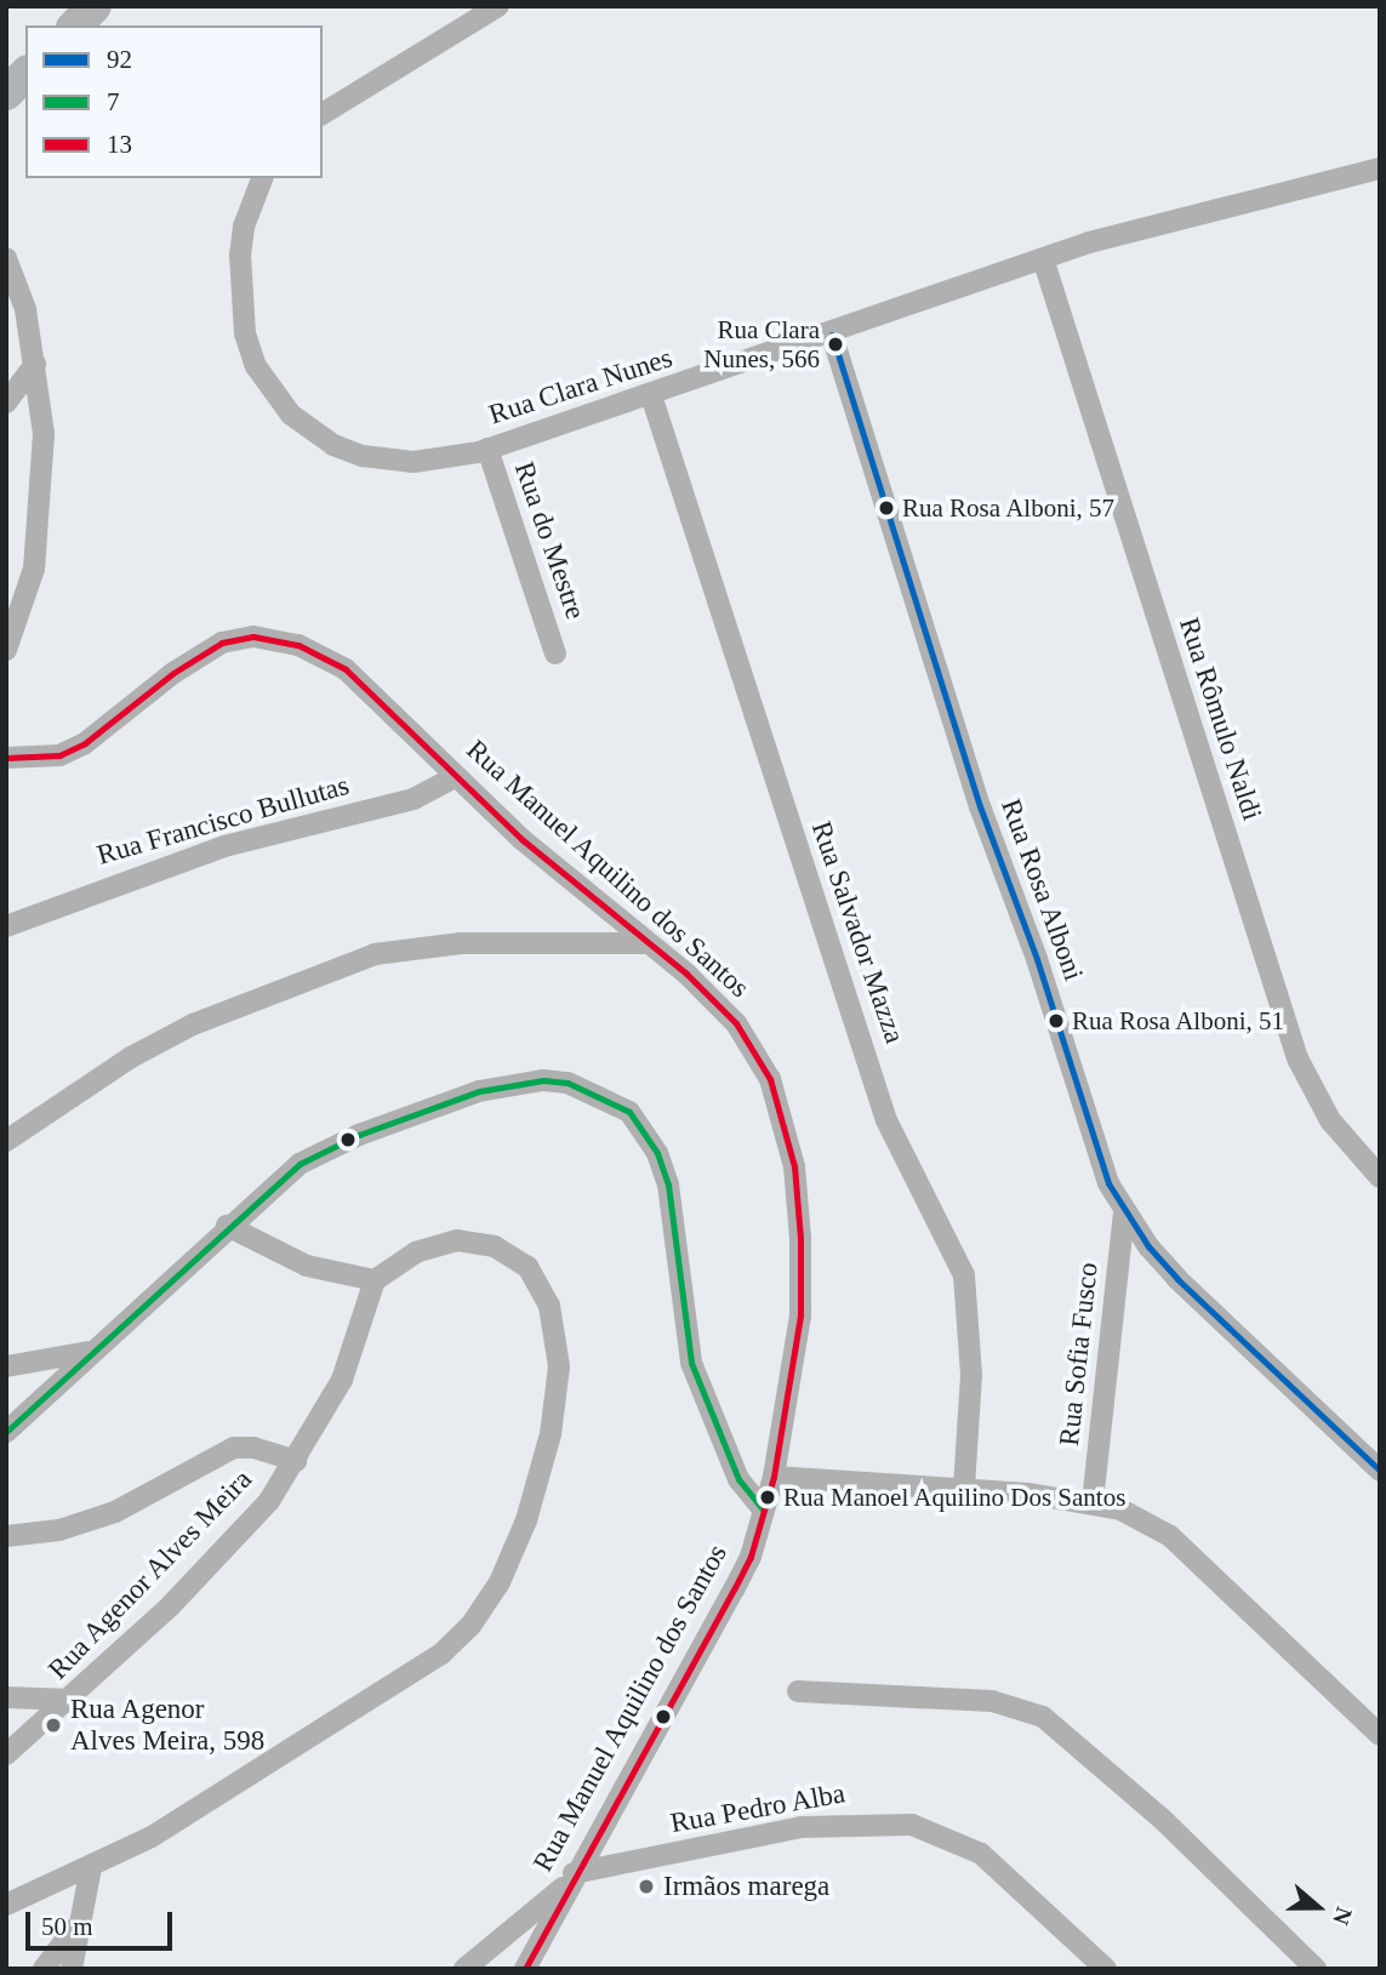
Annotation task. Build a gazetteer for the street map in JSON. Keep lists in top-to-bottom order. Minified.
{"streets":{"street":["Rua Clara Nunes","Rua do Mestre","Rua Rômulo Naldi","Rua Francisco Bullutas","Rua Manuel Aquilino dos Santos","Rua Rosa Alboni","Rua Salvador Mazza","Rua Sofia Fusco","Rua Agenor Alves Meira","Rua Pedro Alba"]},"crossings":[["Rua Clara Nunes","Rua do Mestre"],["Rua Clara Nunes","Rua Rômulo Naldi"],["Rua Clara Nunes","Rua Rosa Alboni"],["Rua Clara Nunes","Rua Salvador Mazza"],["Rua Francisco Bullutas","Rua Manuel Aquilino dos Santos"],["Rua Manuel Aquilino dos Santos","Rua Pedro Alba"],["Rua Rosa Alboni","Rua Sofia Fusco"]],"places":["Rua Clara Nunes, 566","Rua Rosa Alboni, 57","Rua Rosa Alboni, 51","Rua Manoel Aquilino Dos Santos","Rua Agenor Alves Meira, 598","Irmãos marega"],"lines":["transit line 92","transit line 13","transit line 7"],"legend":["92","7","13"],"scale_bar":"50 m","north":"right"}
